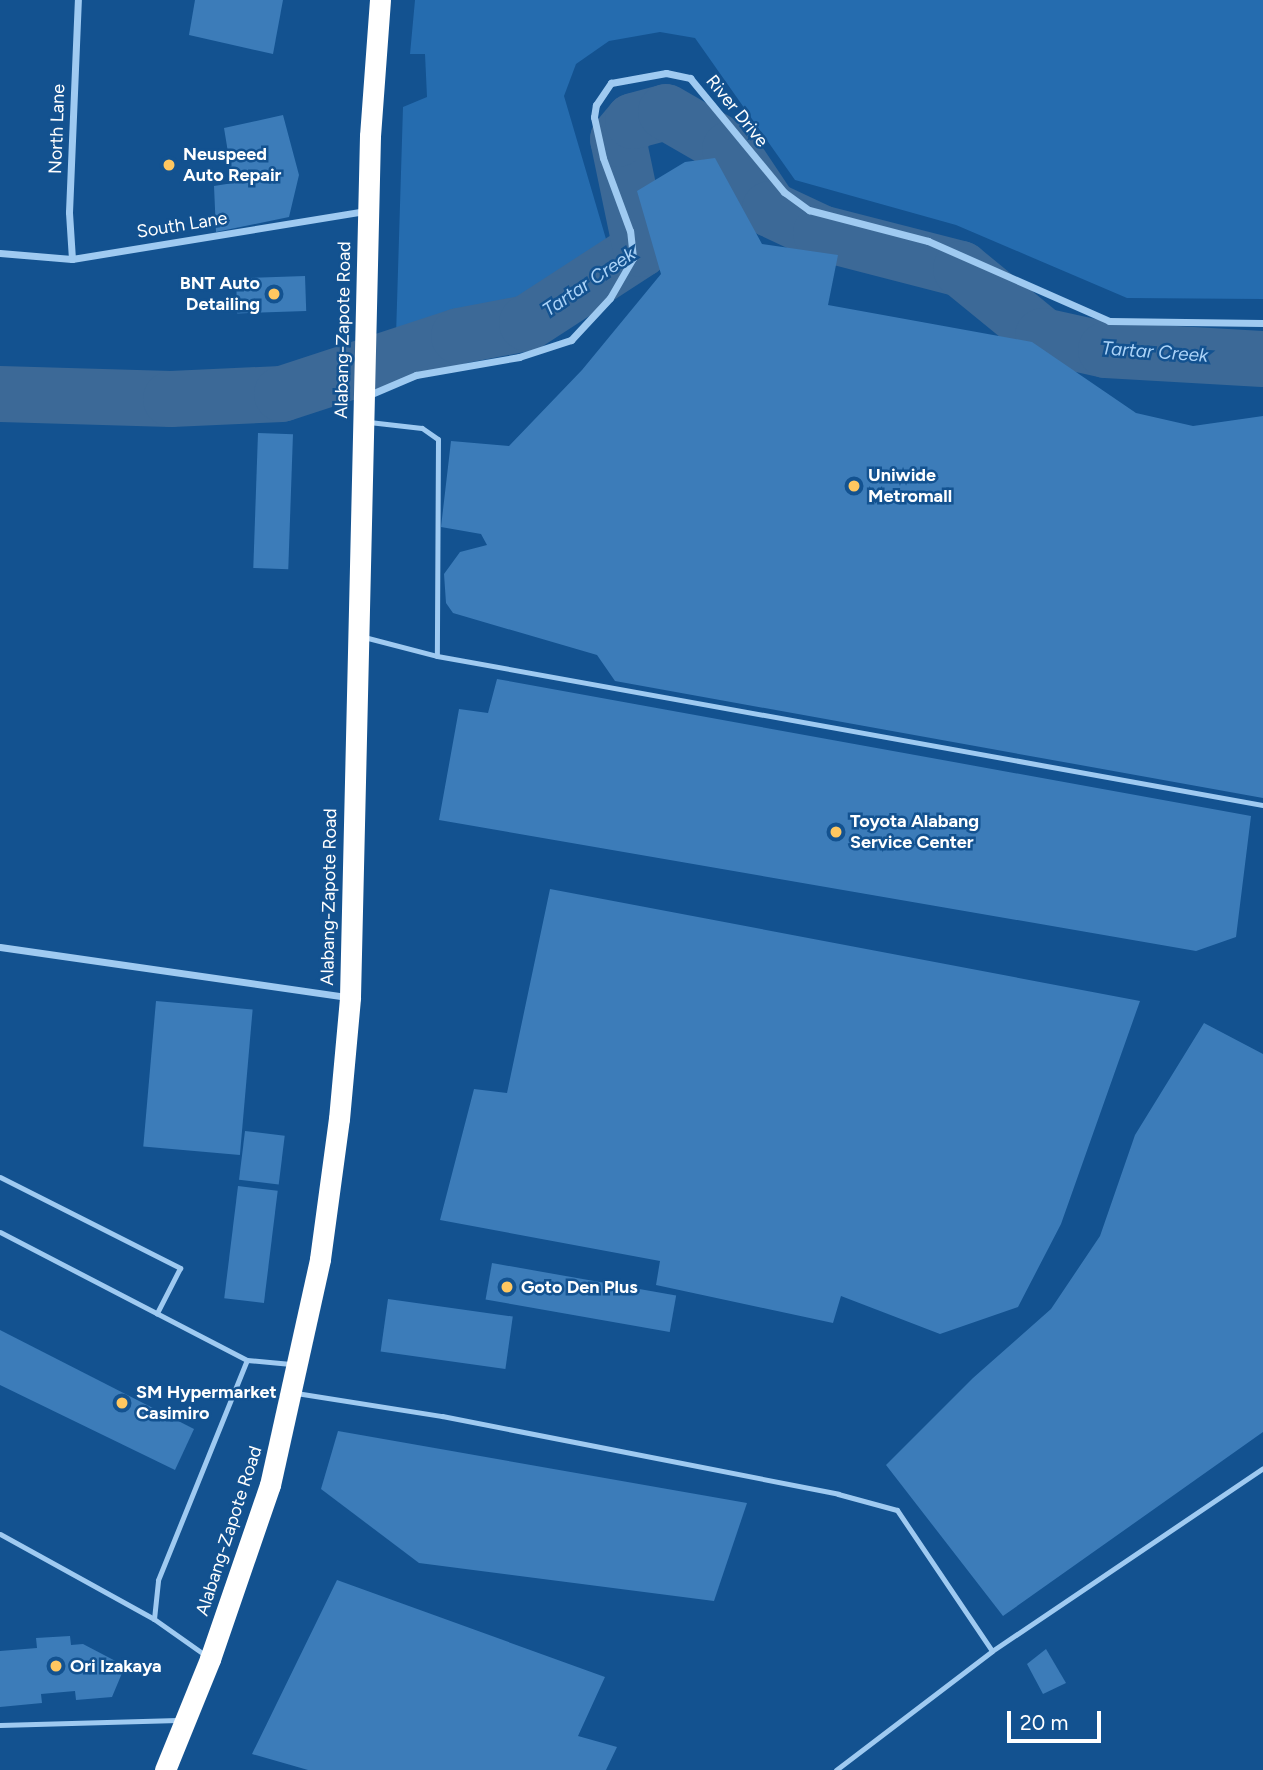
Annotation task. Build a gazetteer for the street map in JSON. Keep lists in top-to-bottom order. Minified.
{"streets":{"highway":["Alabang-Zapote Road"],"street":["River Drive","North Lane","South Lane"]},"crossings":[["River Drive","Alabang-Zapote Road"],["North Lane","South Lane"],["South Lane","Alabang-Zapote Road"]],"water":["Tartar Creek"],"places":["Neuspeed Auto Repair","BNT Auto Detailing","Uniwide Metromall","Toyota Alabang Service Center","Goto Den Plus","SM Hypermarket Casimiro","Ori Izakaya"],"scale_bar":"20 m"}
